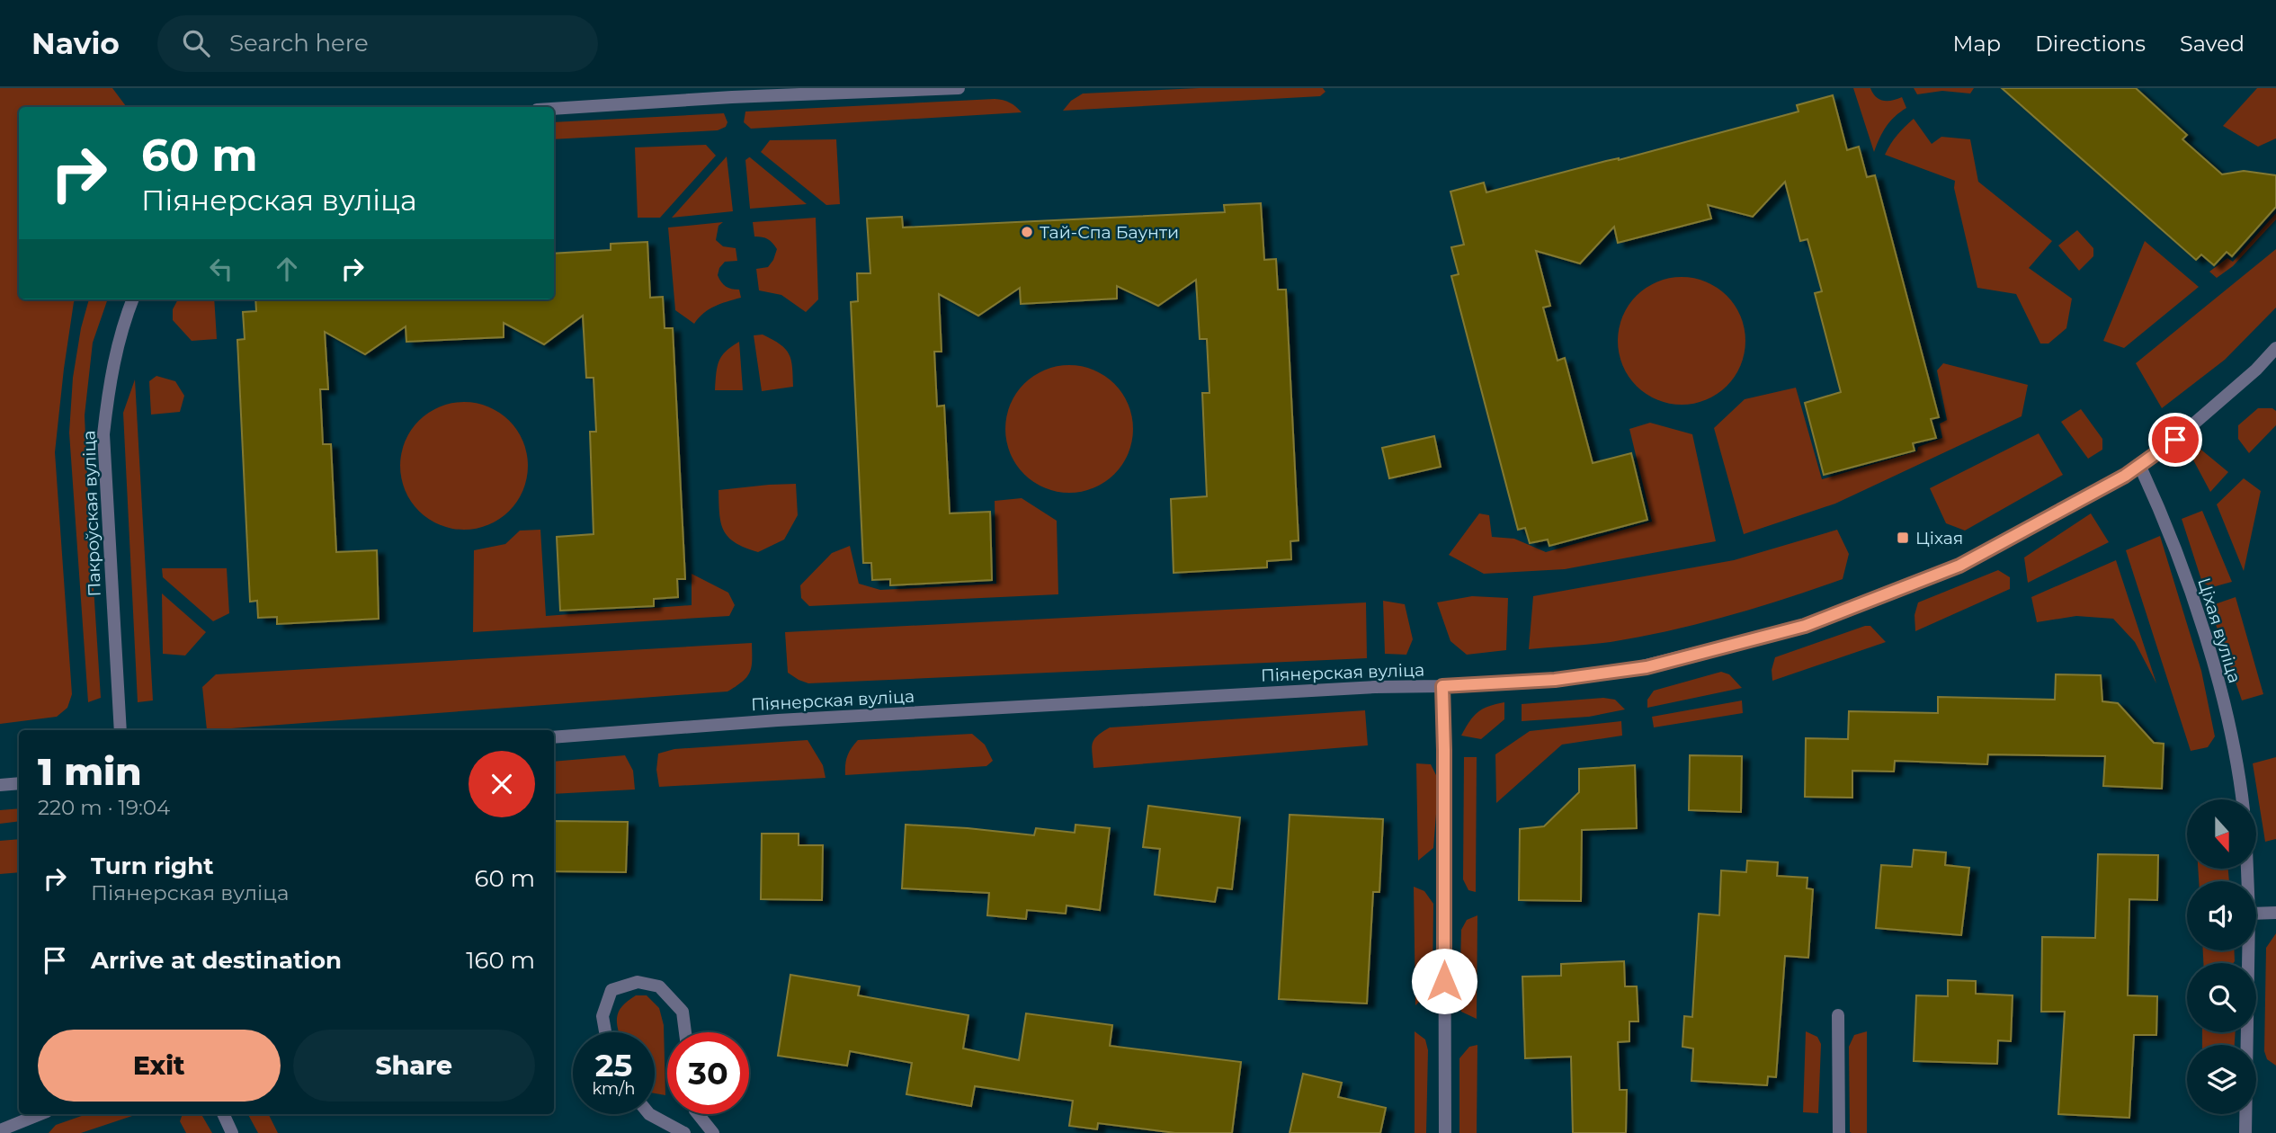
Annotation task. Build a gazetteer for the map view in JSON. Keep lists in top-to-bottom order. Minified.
{"streets":{"street":["Пакроўская вуліца","Ціхая вуліца","Піянерская вуліца"]},"crossings":[["Ціхая вуліца","Піянерская вуліца"]],"places":{"other":["Тай-Спа Баунти"],"transit":["Ціхая"]},"north":"bottom","page":{"header":"Navio","search":"Search here","nav":["Map","Directions","Saved"],"turn":["60 m","Піянерская вуліца"],"heading":["1 min","220 m · 19:04"],"list":[{"name":"Turn right","note":"Піянерская вуліца","value":"60 m"},{"name":"Arrive at destination","value":"160 m"}],"buttons":["Exit","Share"],"speed":"25 km/h","limit":"30"}}
